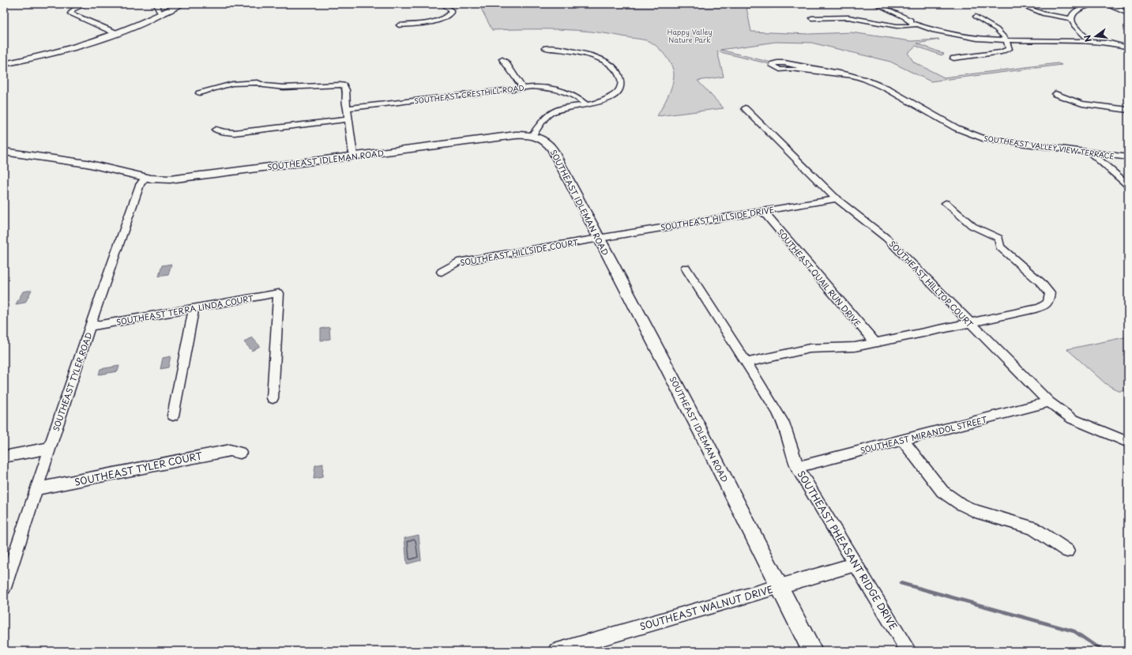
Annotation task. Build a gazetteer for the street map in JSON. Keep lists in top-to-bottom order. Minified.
{"streets":{"main road":["SOUTHEAST IDLEMAN ROAD"],"street":["SOUTHEAST CRESTHILL ROAD","SOUTHEAST VALLEY VIEW TERRACE","SOUTHEAST HILLSIDE DRIVE","SOUTHEAST HILLSIDE COURT","SOUTHEAST QUAIL RUN DRIVE","SOUTHEAST HILLTOP COURT","SOUTHEAST TERRA LINDA COURT","SOUTHEAST TYLER ROAD","SOUTHEAST MIRANDOL STREET","SOUTHEAST TYLER COURT","SOUTHEAST PHEASANT RIDGE DRIVE","SOUTHEAST WALNUT DRIVE"]},"crossings":[["SOUTHEAST IDLEMAN ROAD","SOUTHEAST HILLSIDE DRIVE"],["SOUTHEAST IDLEMAN ROAD","SOUTHEAST HILLSIDE COURT"],["SOUTHEAST IDLEMAN ROAD","SOUTHEAST TYLER ROAD"],["SOUTHEAST IDLEMAN ROAD","SOUTHEAST WALNUT DRIVE"],["SOUTHEAST HILLSIDE DRIVE","SOUTHEAST HILLSIDE COURT"],["SOUTHEAST HILLSIDE DRIVE","SOUTHEAST QUAIL RUN DRIVE"],["SOUTHEAST HILLSIDE DRIVE","SOUTHEAST HILLTOP COURT"],["SOUTHEAST HILLTOP COURT","SOUTHEAST MIRANDOL STREET"],["SOUTHEAST TERRA LINDA COURT","SOUTHEAST TYLER ROAD"],["SOUTHEAST TYLER ROAD","SOUTHEAST TYLER COURT"],["SOUTHEAST MIRANDOL STREET","SOUTHEAST PHEASANT RIDGE DRIVE"],["SOUTHEAST PHEASANT RIDGE DRIVE","SOUTHEAST WALNUT DRIVE"]],"parks":["Happy Valley Nature Park"],"north":"left"}
